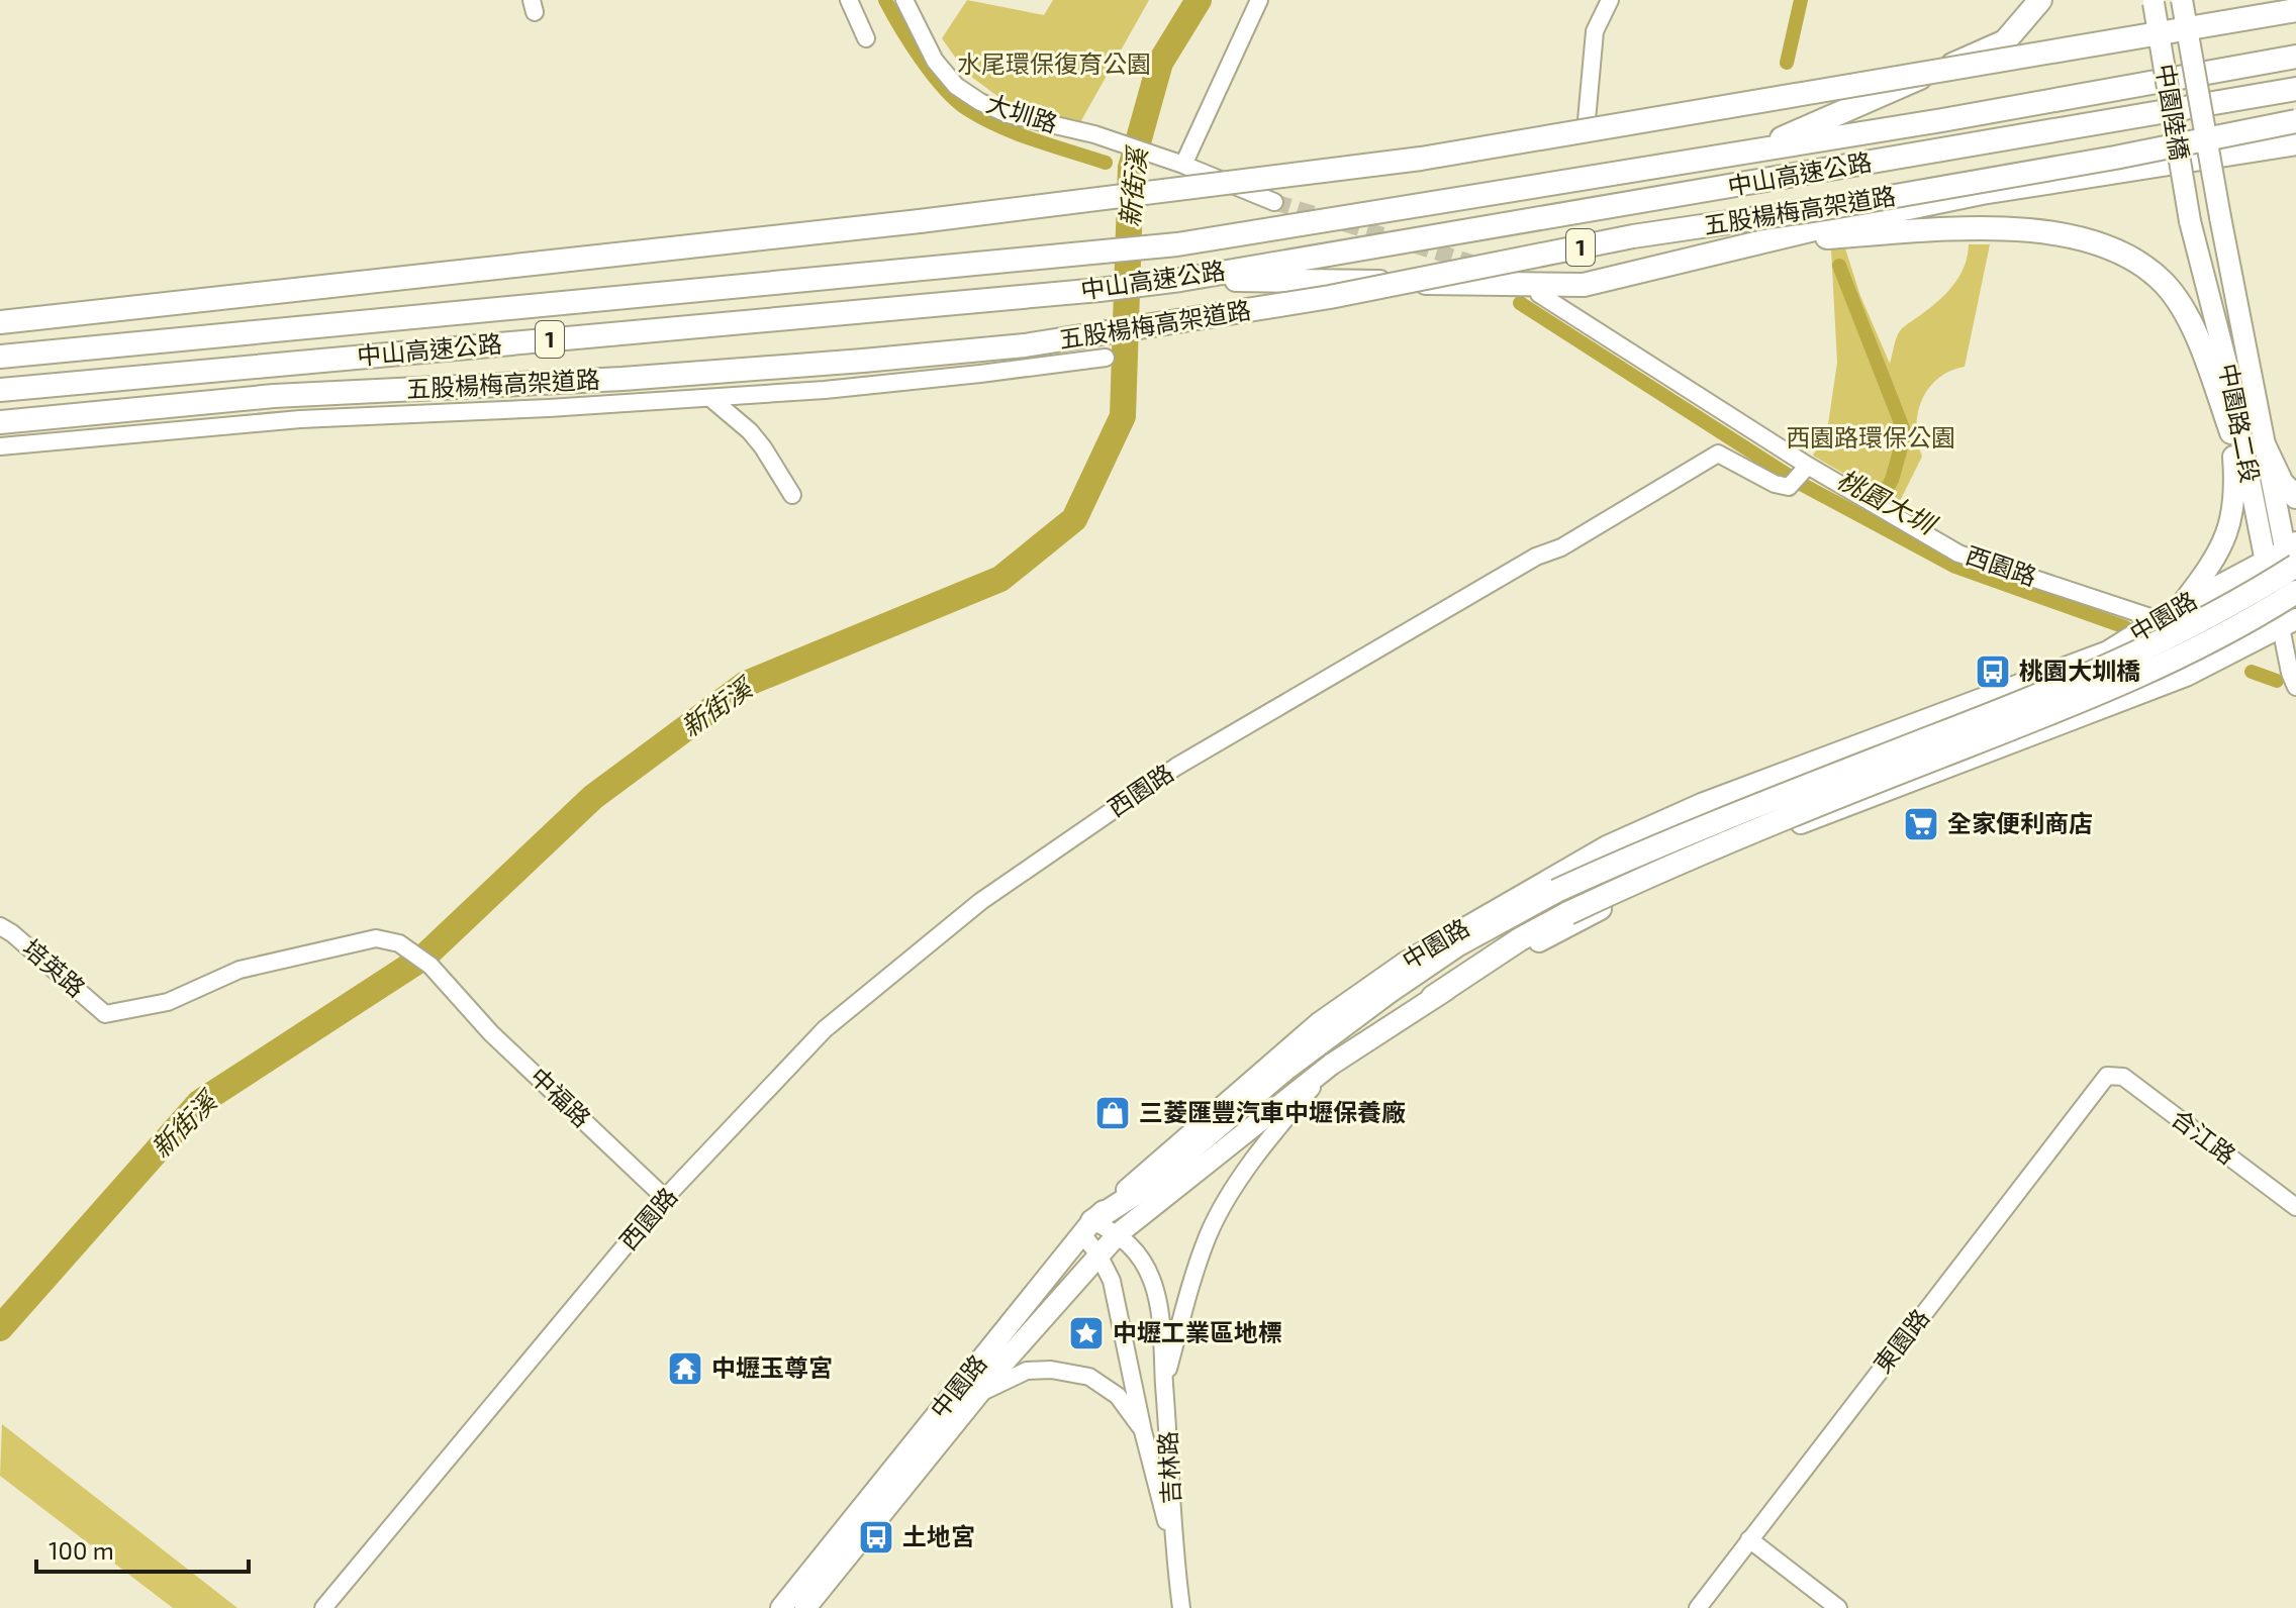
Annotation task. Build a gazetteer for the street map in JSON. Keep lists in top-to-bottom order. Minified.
{"streets":{"highway":["中山高速公路","五股楊梅高架道路","1"],"main road":["中園陸橋","中園路二段","中園路"],"street":["大圳路","西園路","培英路","中福路","合江路","東園路","吉林路"]},"crossings":[["中園陸橋","中園路二段"],["中園路二段","中園路"],["西園路","中園路"],["西園路","中福路"],["中園路","吉林路"],["培英路","中福路"],["合江路","東園路"]],"water":["新街溪","桃園大圳"],"parks":["水尾環保復育公園","西園路環保公園"],"places":{"bus stop":["桃園大圳橋","土地宮"],"supermarket":["全家便利商店"],"shop":["三菱匯豐汽車中壢保養廠"],"place":["中壢工業區地標"],"temple":["中壢玉尊宮"]},"scale_bar":"100 m"}
